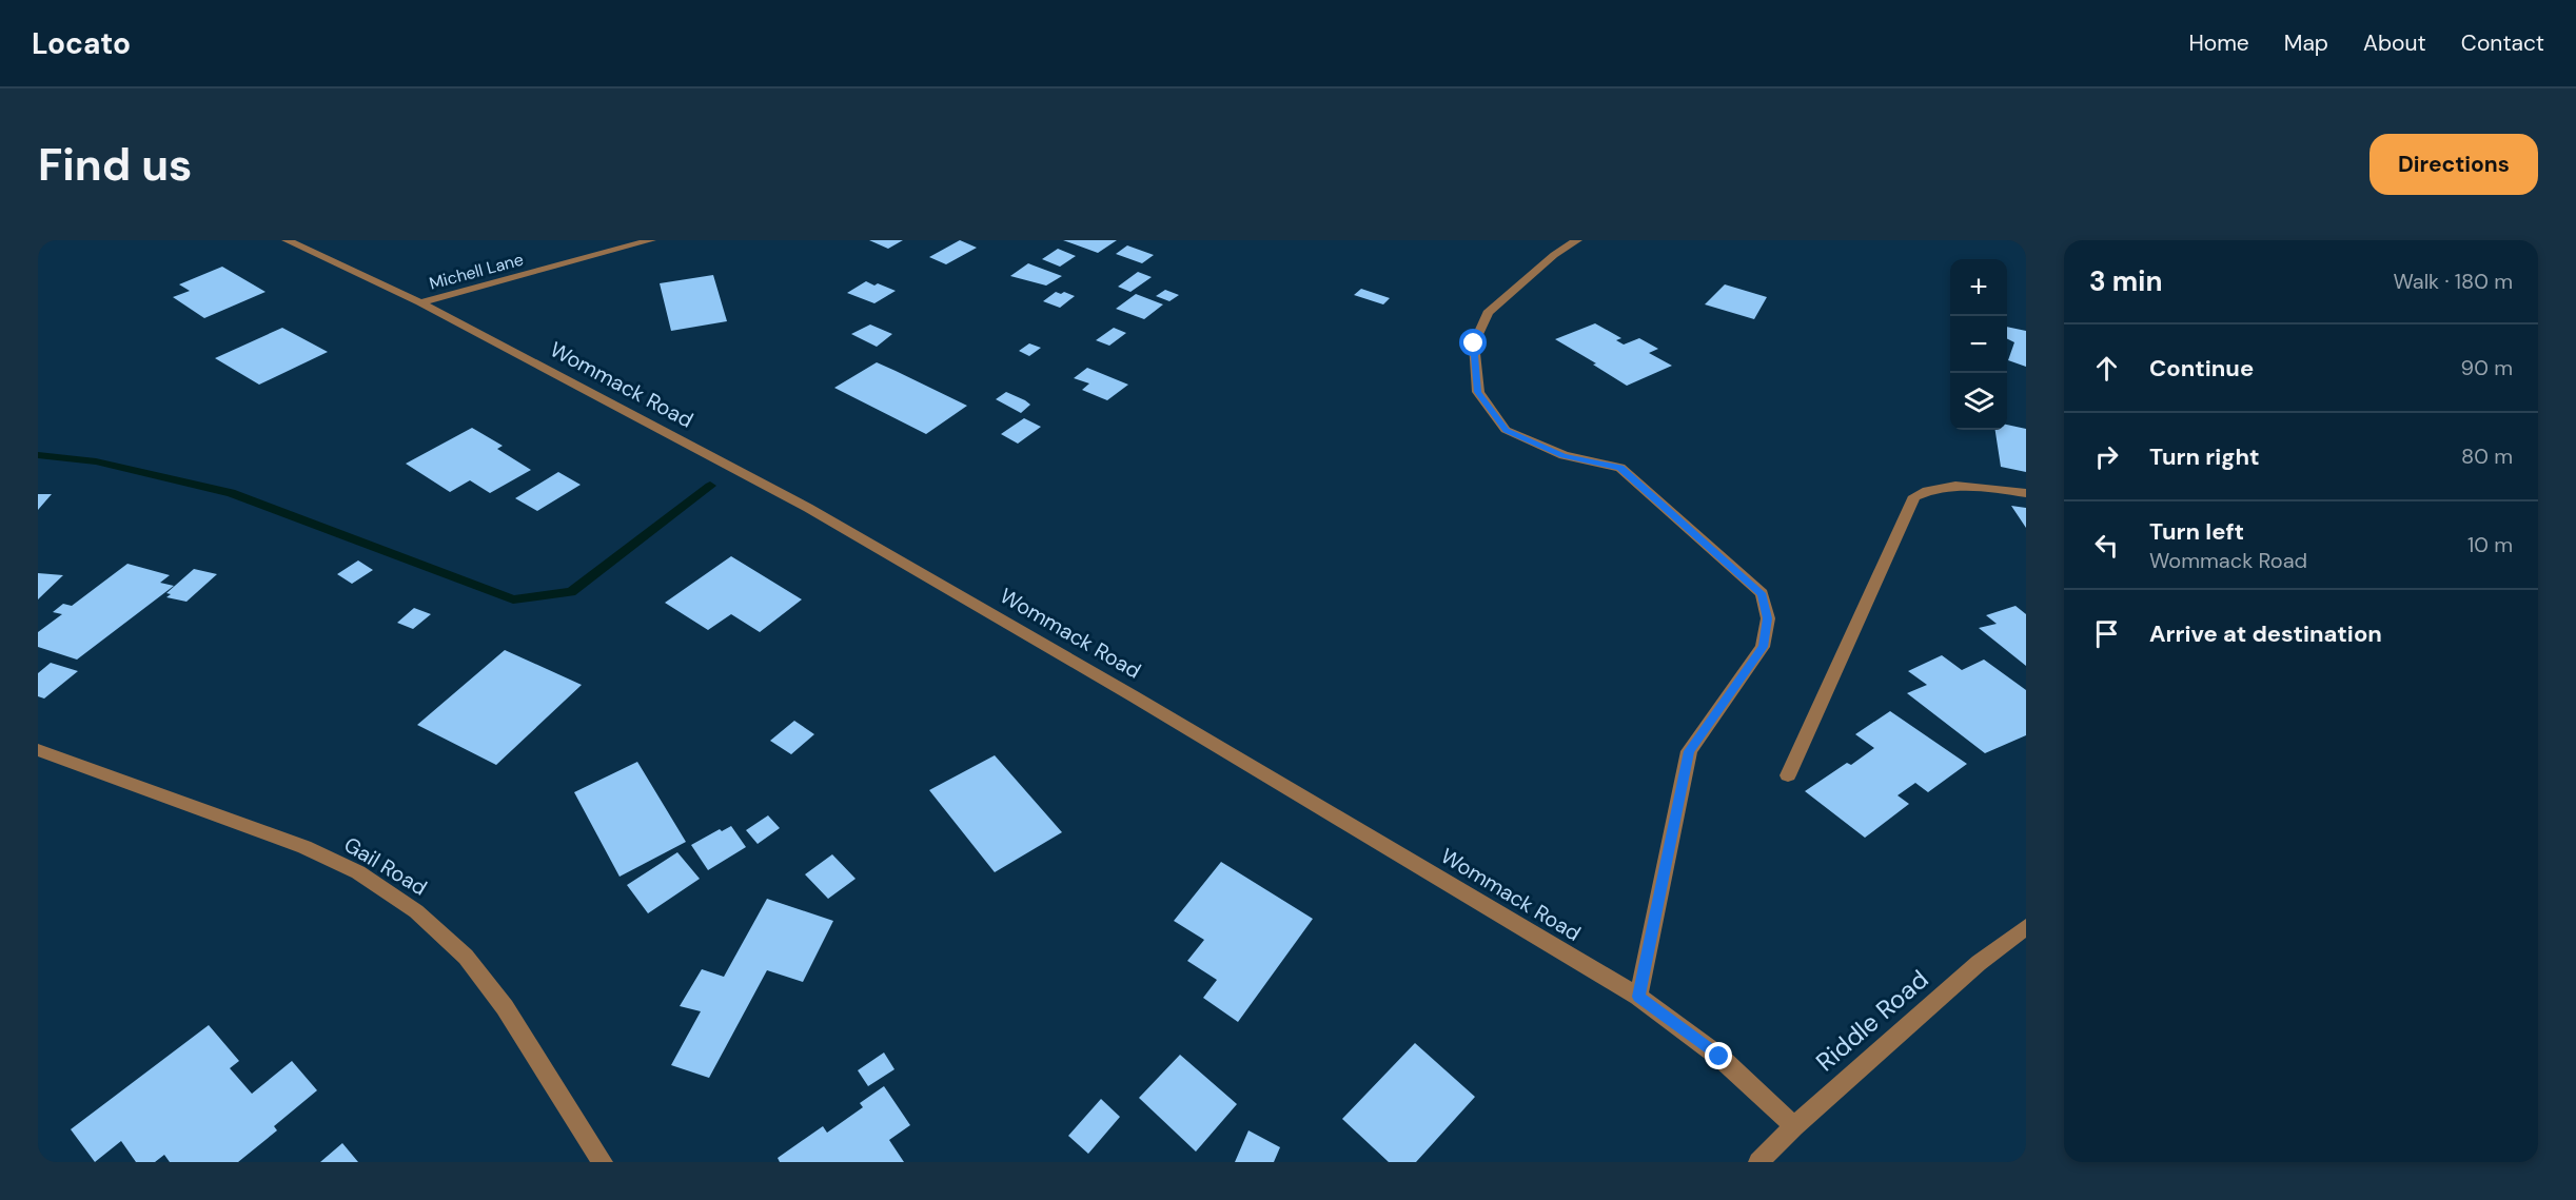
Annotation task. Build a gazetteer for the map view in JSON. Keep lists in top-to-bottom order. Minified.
{"streets":{"street":["Michell Lane","Wommack Road","Gail Road","Riddle Road"]},"crossings":[["Michell Lane","Wommack Road"],["Wommack Road","Riddle Road"]],"page":{"header":"Locato","nav":["Home","Map","About","Contact"],"buttons":"Directions","title":"Find us","heading":["3 min","Walk · 180 m"],"map_buttons":["+","−"],"list":[["Continue","90 m"],["Turn right","80 m"],["Turn left","Wommack Road","10 m"],"Arrive at destination"]}}
